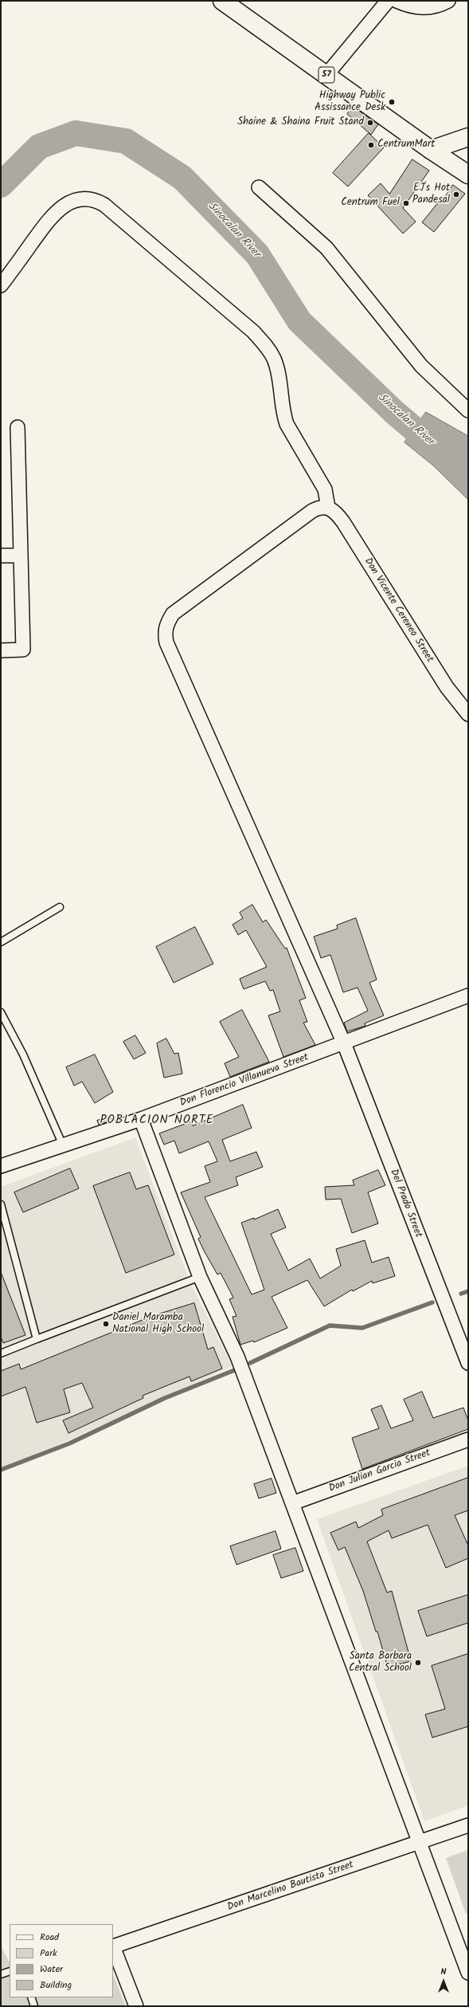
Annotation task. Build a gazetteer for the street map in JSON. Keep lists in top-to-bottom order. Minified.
{"streets":{"main road":["57"],"street":["Don Vicente Cereneo Street","Don Florencio Villanueva Street","Del Prado Street","Don Julian Garcia Street","Don Marcelino Bautista Street"]},"crossings":[["Don Vicente Cereneo Street","Del Prado Street"],["Don Florencio Villanueva Street","Del Prado Street"]],"districts":["POBLACION NORTE"],"water":["Sinocalan River"],"places":["Highway Public Assissance Desk","Shaine & Shaina Fruit Stand","CentrumMart","EJ's Hot Pandesal","Centrum Fuel","Daniel Maramba National High School","Santa Barbara Central School"],"legend":["Road","Park","Water","Building"],"north":"top"}
